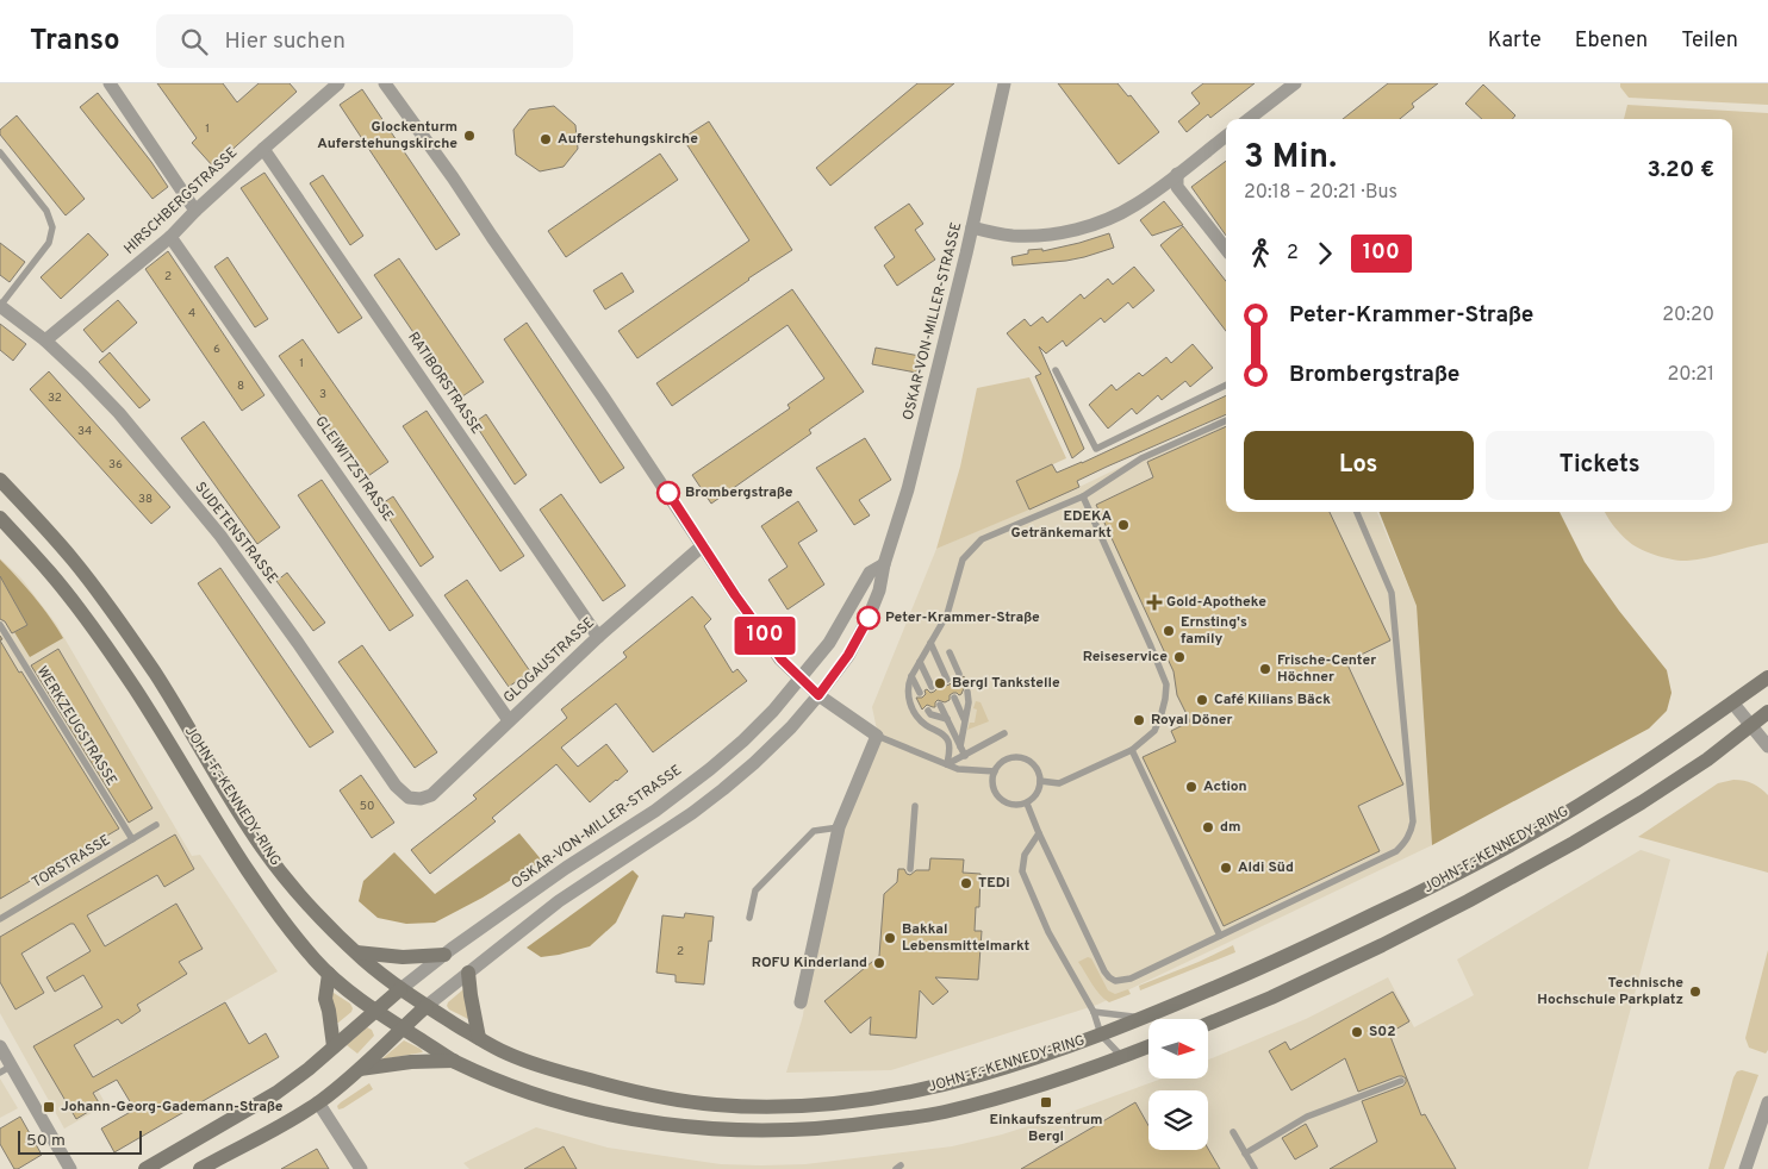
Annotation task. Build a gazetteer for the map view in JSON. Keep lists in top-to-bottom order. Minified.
{"streets":{"main road":["JOHN-F.-KENNEDY-RING"],"street":["HIRSCHBERGSTRASSE","OSKAR-VON-MILLER-STRASSE","RATIBORSTRASSE","GLEIWITZSTRASSE","SUDETENSTRASSE","GLOGAUSTRASSE"],"lane":["WERKZEUGSTRASSE","TORSTRASSE"]},"crossings":[["HIRSCHBERGSTRASSE","RATIBORSTRASSE"],["HIRSCHBERGSTRASSE","GLEIWITZSTRASSE"],["HIRSCHBERGSTRASSE","SUDETENSTRASSE"],["OSKAR-VON-MILLER-STRASSE","JOHN-F.-KENNEDY-RING"],["RATIBORSTRASSE","GLOGAUSTRASSE"],["GLEIWITZSTRASSE","GLOGAUSTRASSE"],["SUDETENSTRASSE","GLOGAUSTRASSE"],["WERKZEUGSTRASSE","TORSTRASSE"]],"places":{"other":["Glockenturm Auferstehungskirche","Auferstehungskirche","Brombergstraße","EDEKA Getränkemarkt","Peter-Krammer-Straße","Ernsting's family","Reiseservice","Frische-Center Höchner","Bergl Tankstelle","Café Kilians Bäck","Royal Döner","Action","dm","Aldi Süd","TEDi","Bakkal Lebensmittelmarkt","ROFU Kinderland","Technische Hochschule Parkplatz","S02"],"health":["Gold-Apotheke"],"transit":["Einkaufszentrum Bergl","Johann-Georg-Gademann-Straße"]},"lines":["bus line 100"],"house_numbers":["1","2","4","6","1","8","3","32","34","36","38","50","2"],"scale_bar":"50 m","north":"right","page":{"header":"Transo","search":"Hier suchen","nav":["Karte","Ebenen","Teilen"],"on_map":"100","heading":["3 Min.","20:18 – 20:21 · Bus","3.20 €"],"legs":["2","100"],"list":[{"name":"Peter-Krammer-Straße","value":"20:20"},{"name":"Brombergstraße","value":"20:21"}],"buttons":["Los","Tickets"],"scale":"50 m"}}
